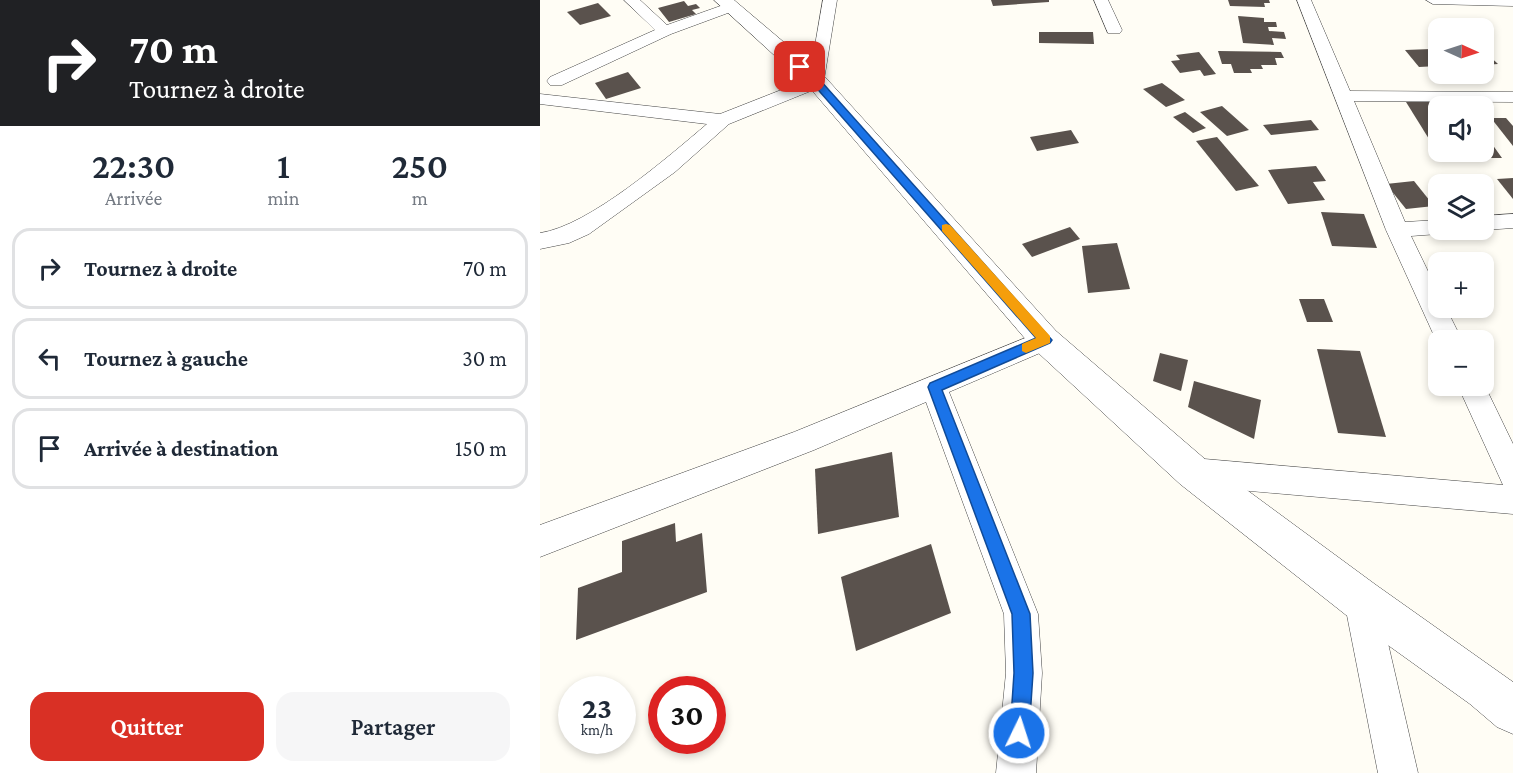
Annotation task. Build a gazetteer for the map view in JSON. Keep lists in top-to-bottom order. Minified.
{"north":"right","page":{"turn":["70 m","Tournez à droite"],"map_buttons":["+","−"],"eta":["22:30","Arrivée","1","min","250","m"],"list":[{"name":"Tournez à droite","value":"70 m"},{"name":"Tournez à gauche","value":"30 m"},{"name":"Arrivée à destination","value":"150 m"}],"speed":"23 km/h","limit":"30","buttons":["Quitter","Partager"]}}
